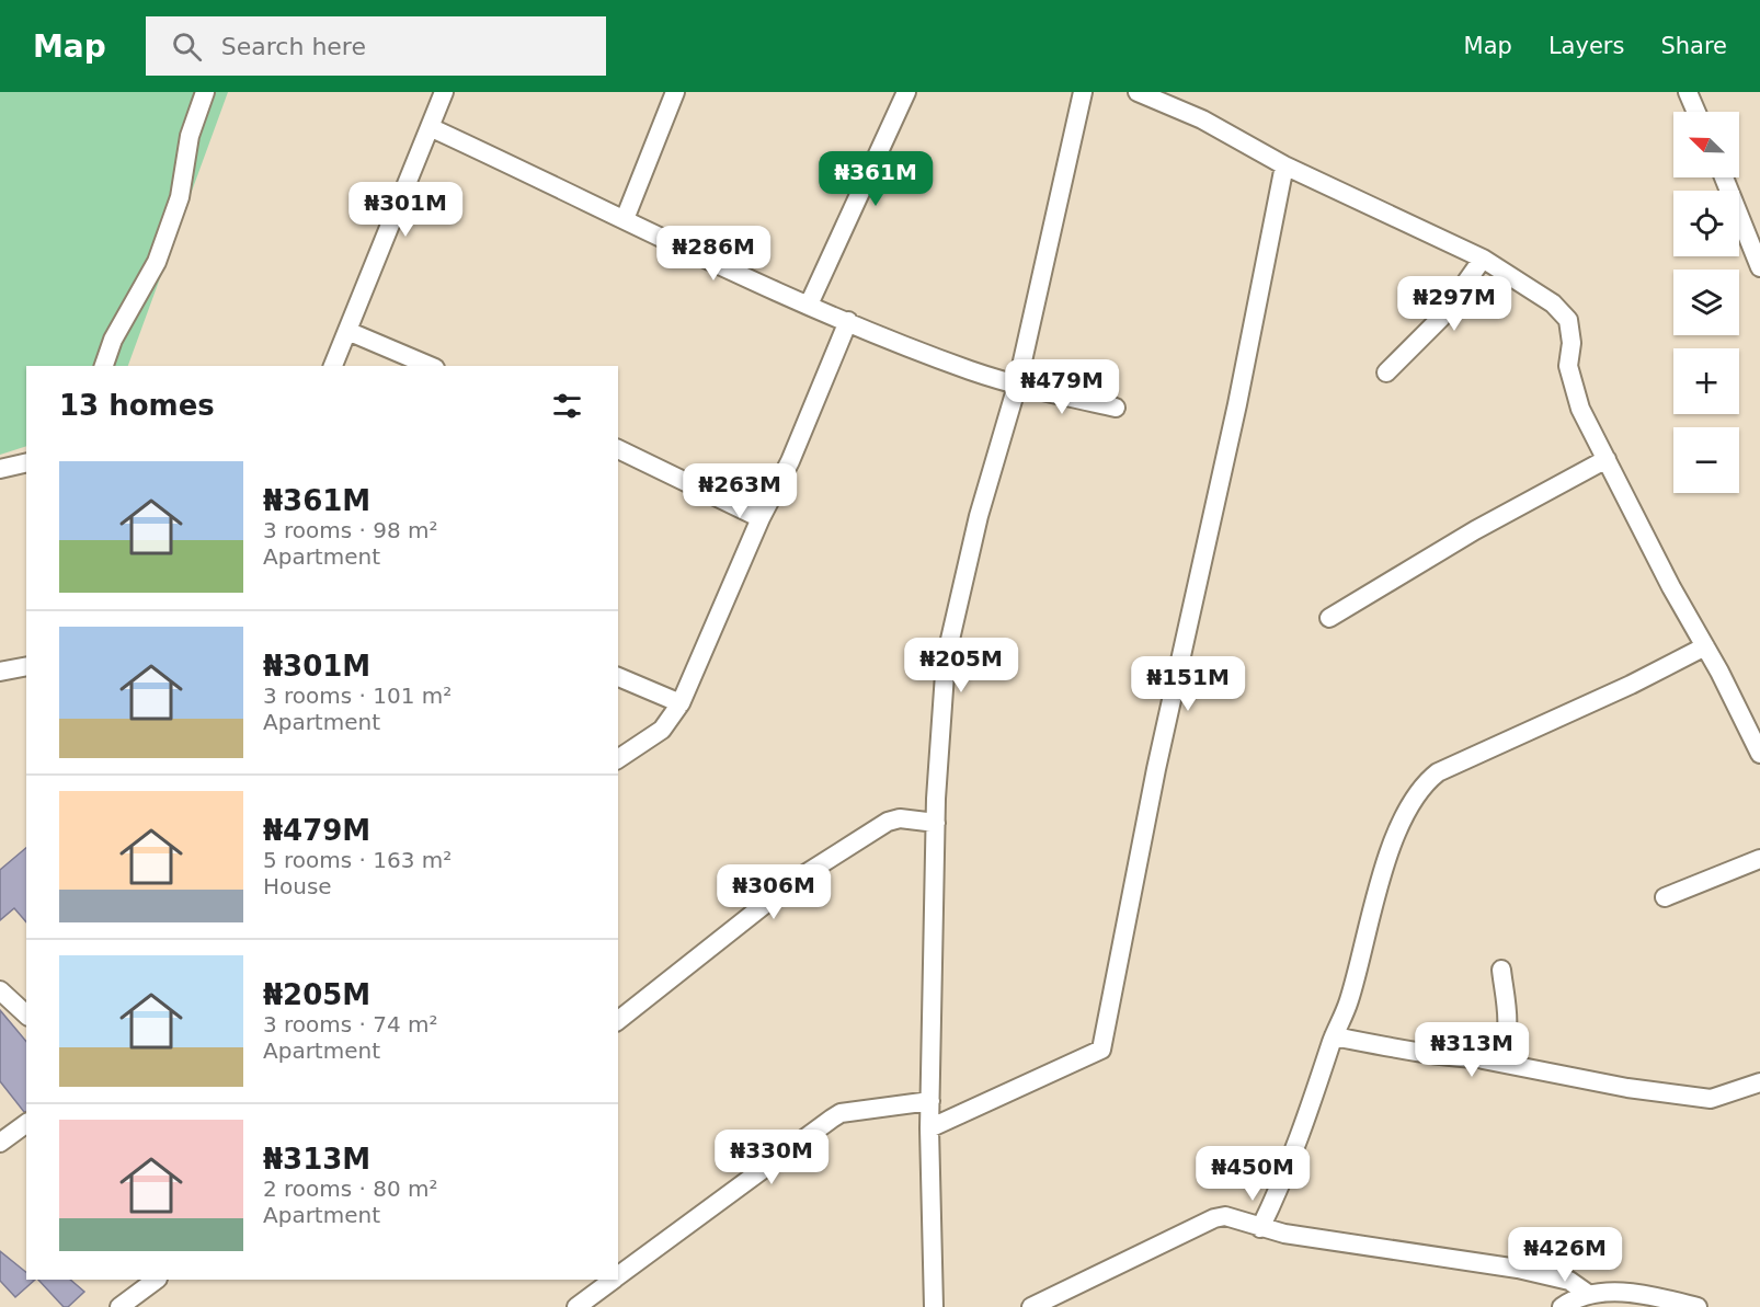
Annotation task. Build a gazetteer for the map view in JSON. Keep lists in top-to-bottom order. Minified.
{"north":"top left","page":{"header":"Map","search":"Search here","nav":["Map","Layers","Share"],"map_buttons":["+","−"],"price":["₦361M","₦301M","₦286M","₦297M","₦479M","₦263M","₦205M","₦151M","₦306M","₦313M","₦330M","₦450M","₦426M"],"heading":"13 homes","list":[{"name":"₦361M","note":"3 rooms · 98 m² · Apartment"},{"name":"₦301M","note":"3 rooms · 101 m² · Apartment"},{"name":"₦479M","note":"5 rooms · 163 m² · House"},{"name":"₦205M","note":"3 rooms · 74 m² · Apartment"},{"name":"₦313M","note":"2 rooms · 80 m² · Apartment"}]}}
